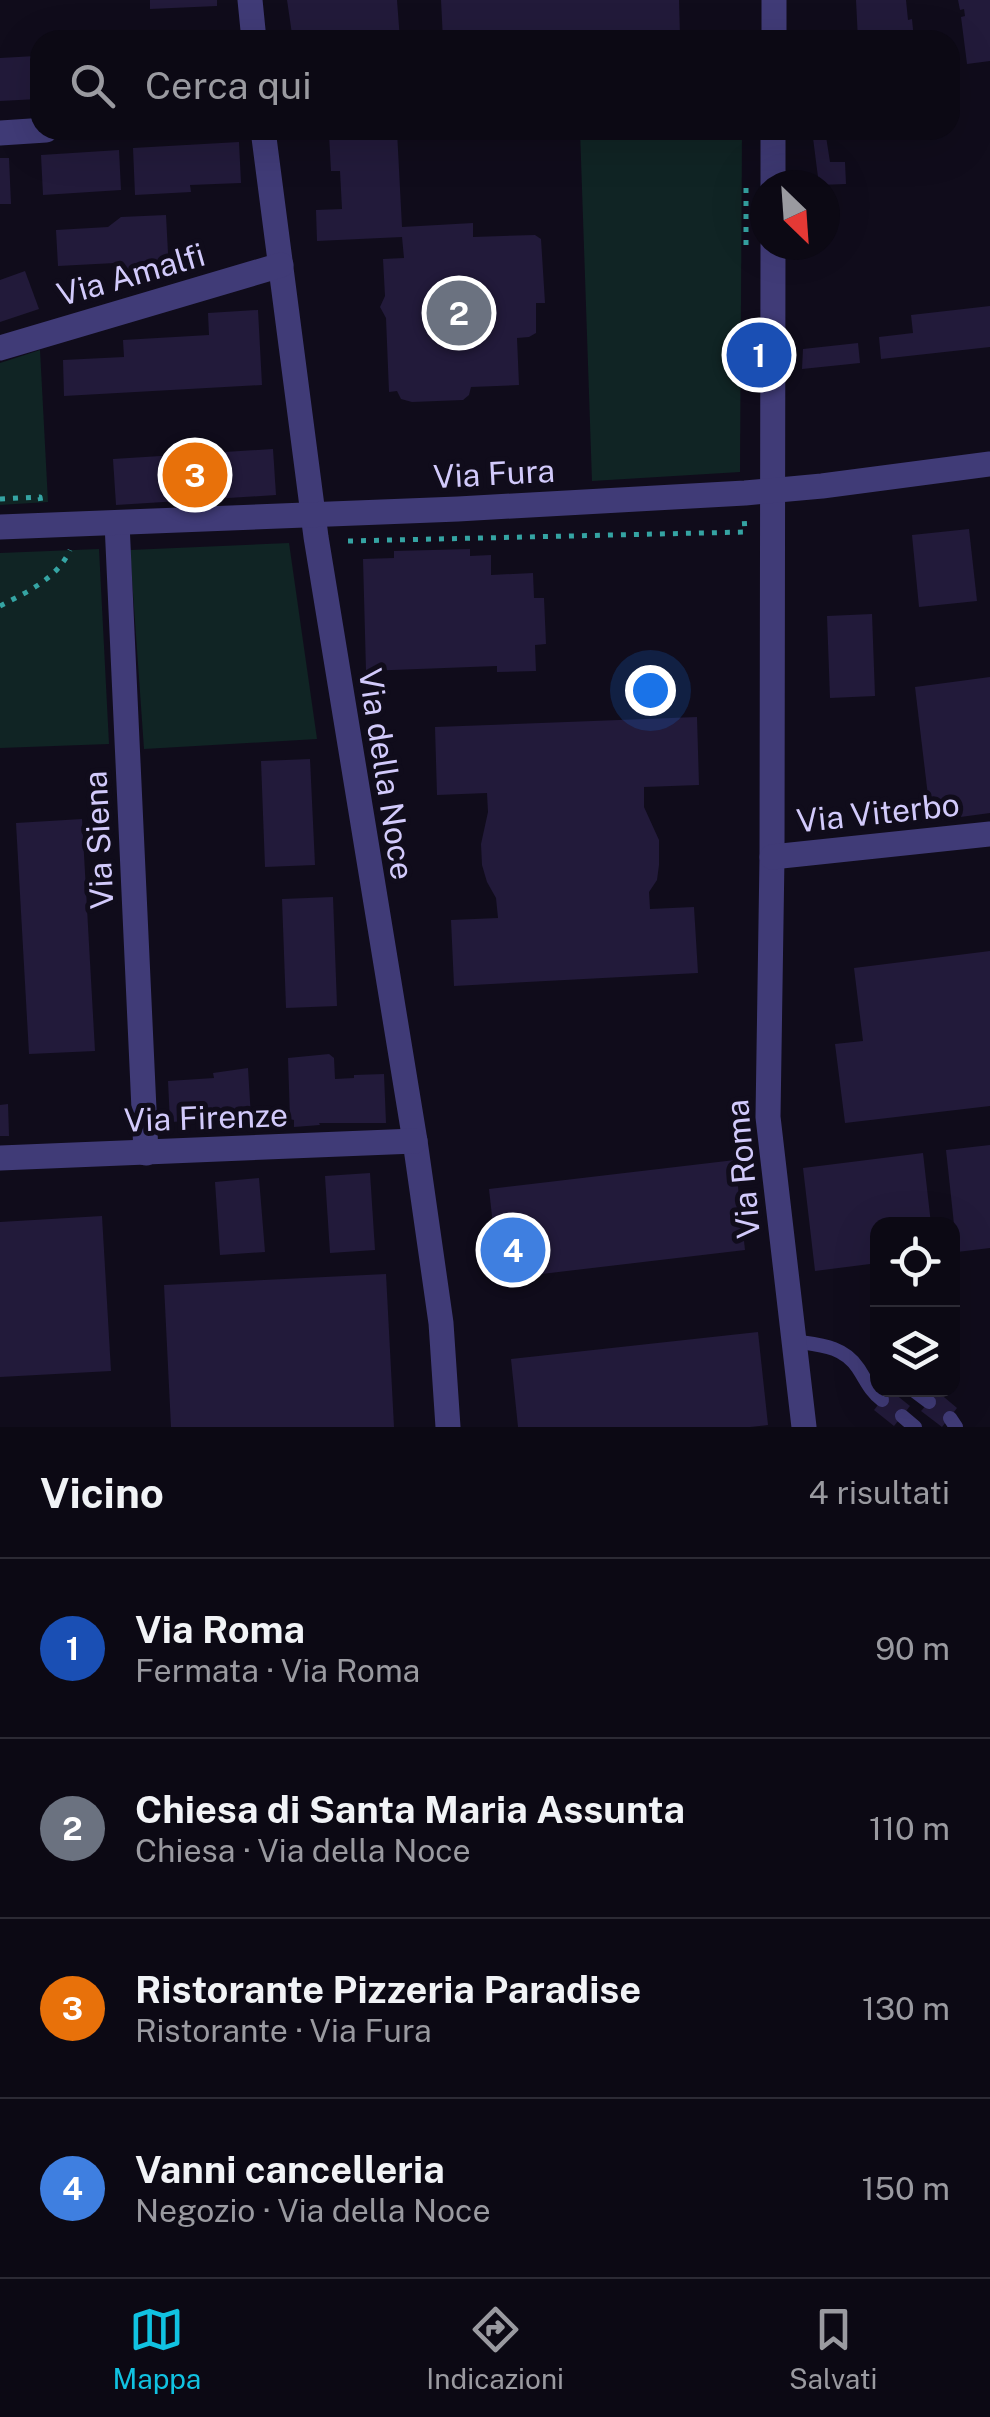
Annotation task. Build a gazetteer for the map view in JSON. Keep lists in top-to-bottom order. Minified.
{"streets":{"street":["Via Amalfi","Via Fura","Via della Noce","Via Viterbo","Via Siena","Via Firenze","Via Roma"]},"crossings":[["Via Amalfi","Via della Noce"],["Via Fura","Via della Noce"],["Via Fura","Via Siena"],["Via Fura","Via Roma"],["Via della Noce","Via Firenze"],["Via Viterbo","Via Roma"],["Via Siena","Via Firenze"]],"north":"bottom right","page":{"search":"Cerca qui","pins":["2","1","3","4"],"heading":["Vicino","4 risultati"],"list":[{"mark":"1","name":"Via Roma","note":"Fermata · Via Roma","value":"90 m"},{"mark":"2","name":"Chiesa di Santa Maria Assunta","note":"Chiesa · Via della Noce","value":"110 m"},{"mark":"3","name":"Ristorante Pizzeria Paradise","note":"Ristorante · Via Fura","value":"130 m"},{"mark":"4","name":"Vanni cancelleria","note":"Negozio · Via della Noce","value":"150 m"}],"nav":["Mappa","Indicazioni","Salvati"]}}
